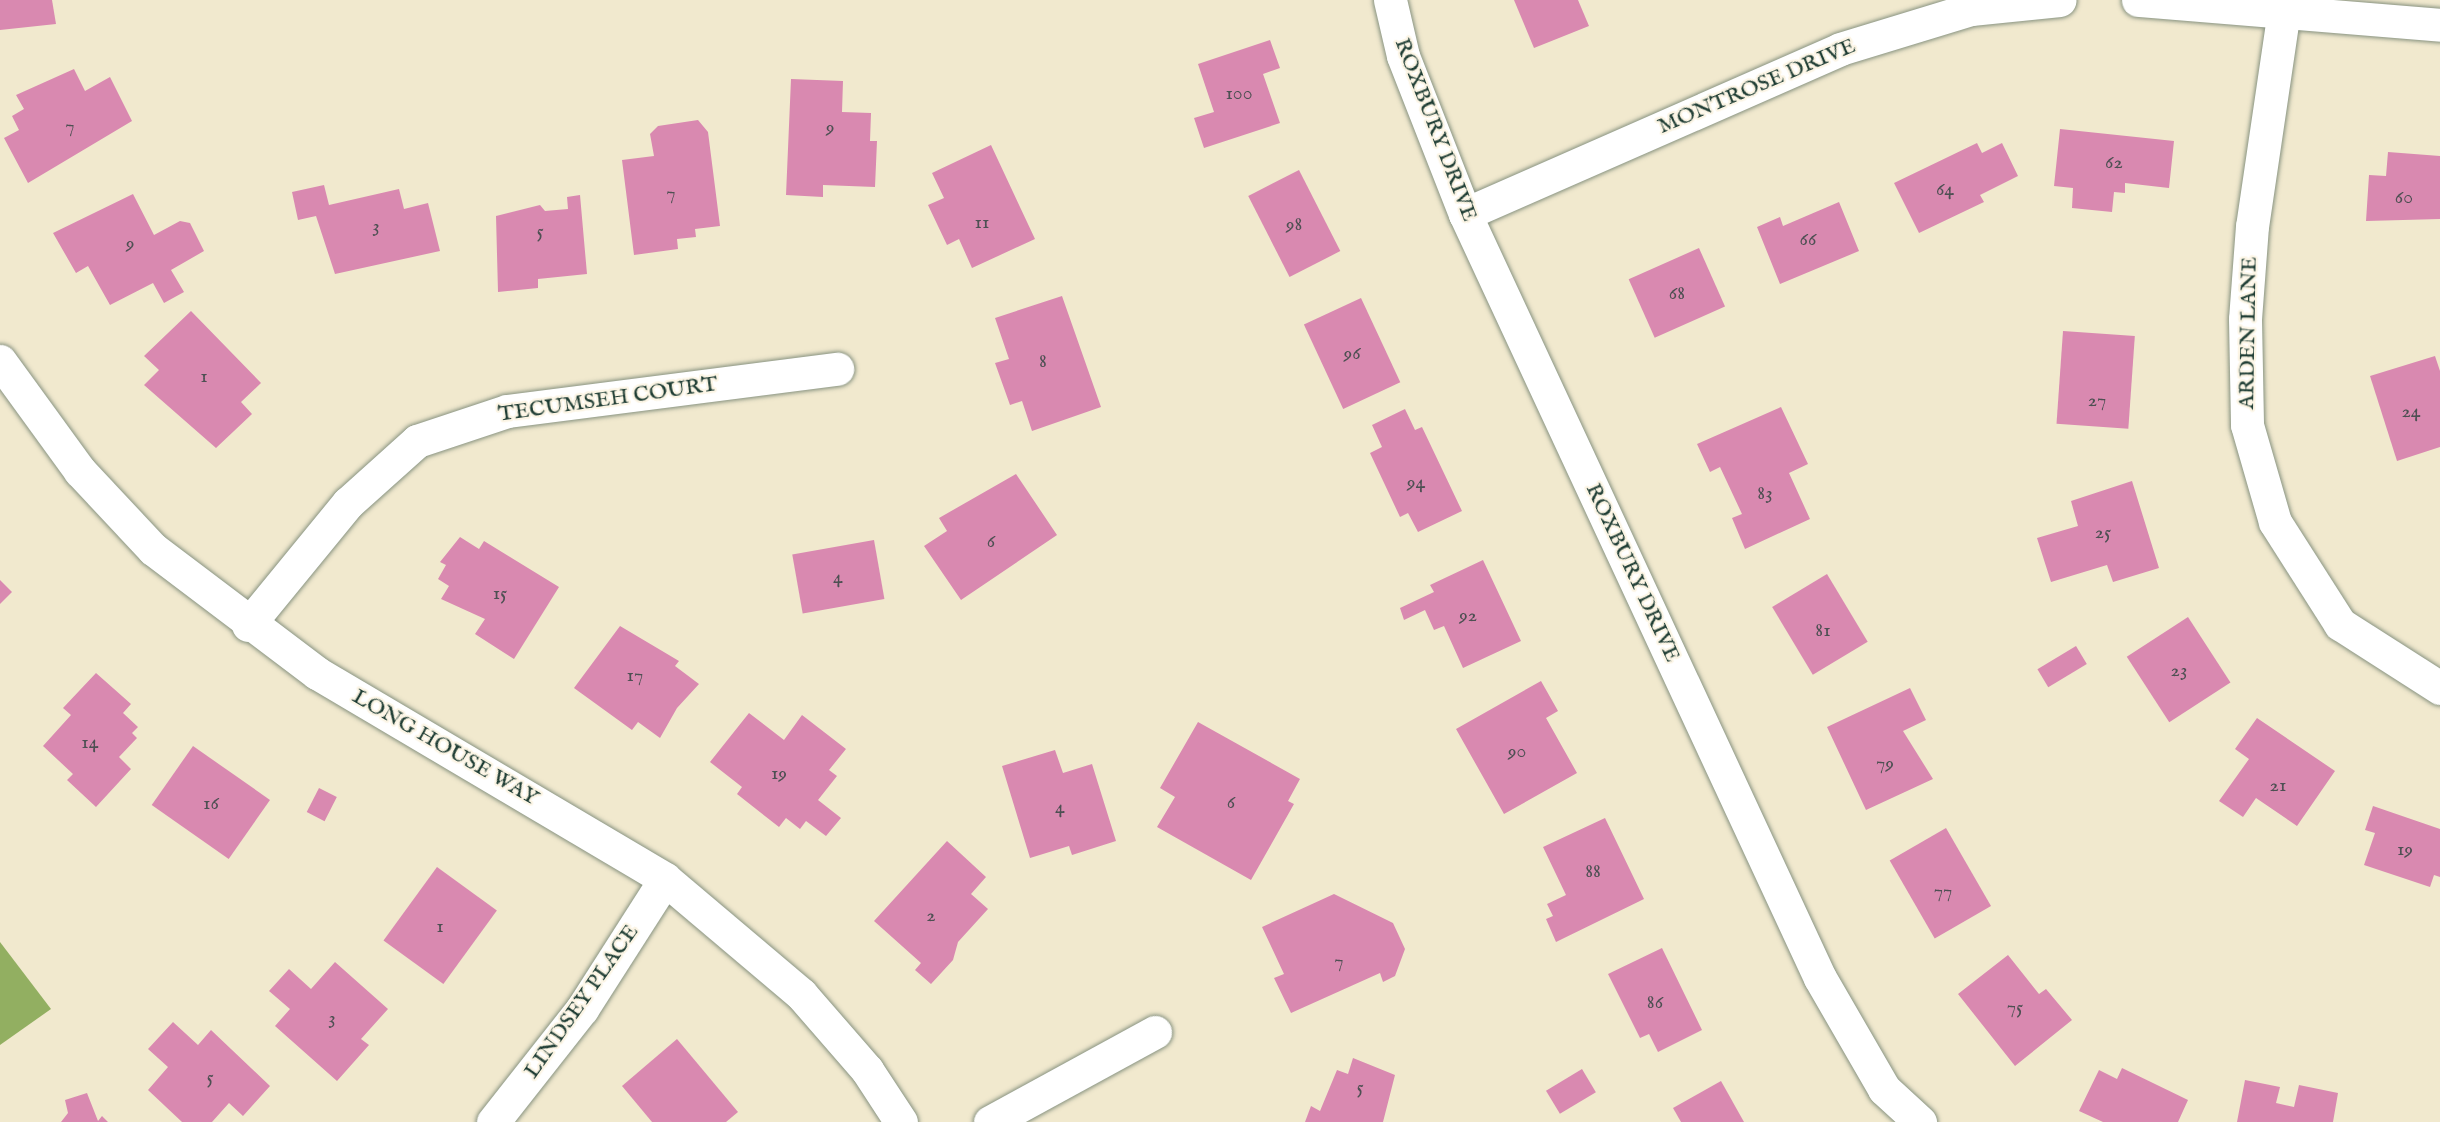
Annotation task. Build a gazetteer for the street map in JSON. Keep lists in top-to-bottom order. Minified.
{"streets":{"street":["MONTROSE DRIVE","ROXBURY DRIVE","ARDEN LANE","TECUMSEH COURT","LONG HOUSE WAY","LINDSEY PLACE"]},"crossings":[["MONTROSE DRIVE","ROXBURY DRIVE"],["TECUMSEH COURT","LONG HOUSE WAY"],["LONG HOUSE WAY","LINDSEY PLACE"]],"house_numbers":["100","7","9","62","64","7","60","11","98","3","5","66","9","68","96","8","1","27","24","94","83","25","6","4","15","92","81","23","17","14","90","79","19","21","6","16","4","19","88","77","2","1","7","86","75","3","5","5"]}
